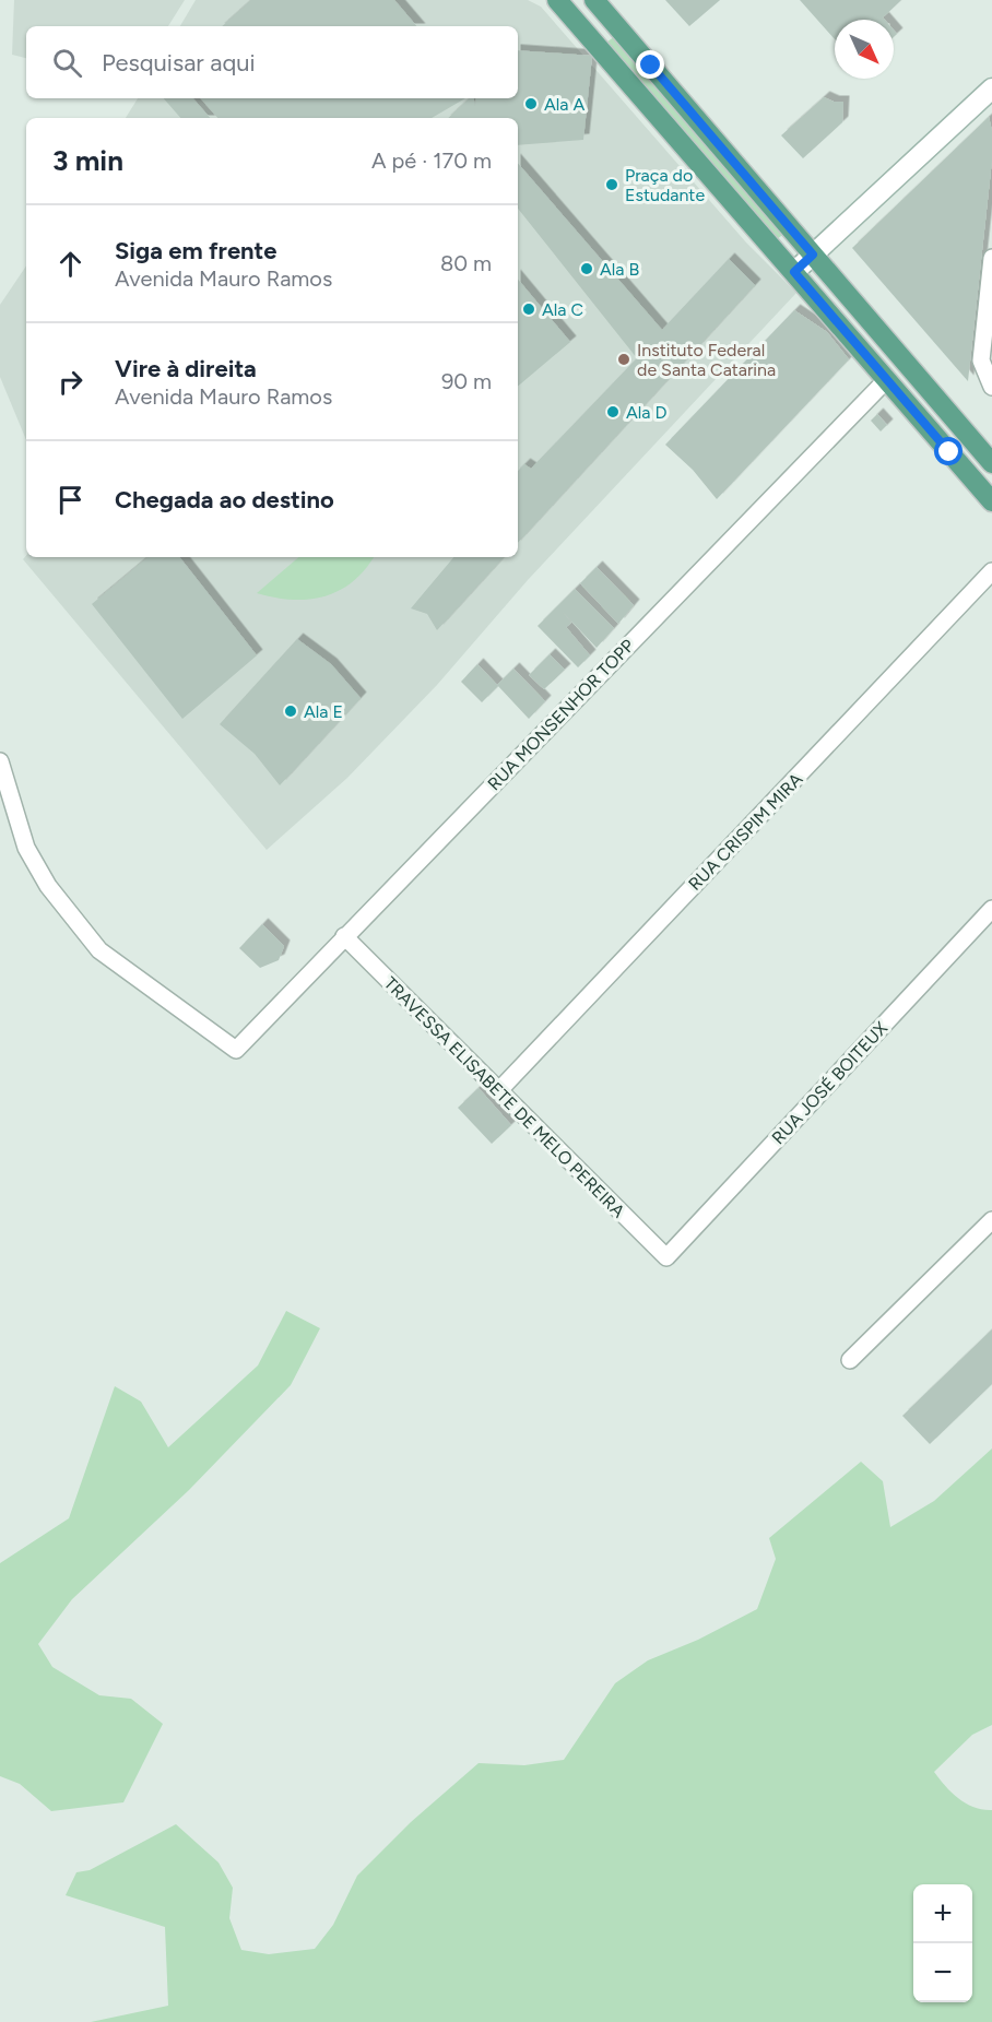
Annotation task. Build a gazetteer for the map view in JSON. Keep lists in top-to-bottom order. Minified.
{"streets":{"street":["RUA MONSENHOR TOPP","RUA CRISPIM MIRA","RUA JOSÉ BOITEUX","TRAVESSA ELISABETE DE MELO PEREIRA"]},"crossings":[["RUA MONSENHOR TOPP","TRAVESSA ELISABETE DE MELO PEREIRA"],["RUA CRISPIM MIRA","TRAVESSA ELISABETE DE MELO PEREIRA"],["RUA JOSÉ BOITEUX","TRAVESSA ELISABETE DE MELO PEREIRA"]],"places":["Ala A","Praça do Estudante","Ala B","Ala C","Instituto Federal de Santa Catarina","Ala D","Ala E"],"north":"bottom right","page":{"search":"Pesquisar aqui","heading":["3 min","A pé · 170 m"],"list":[["Siga em frente","Avenida Mauro Ramos","80 m"],["Vire à direita","Avenida Mauro Ramos","90 m"],"Chegada ao destino"],"map_buttons":["+","−"]}}
